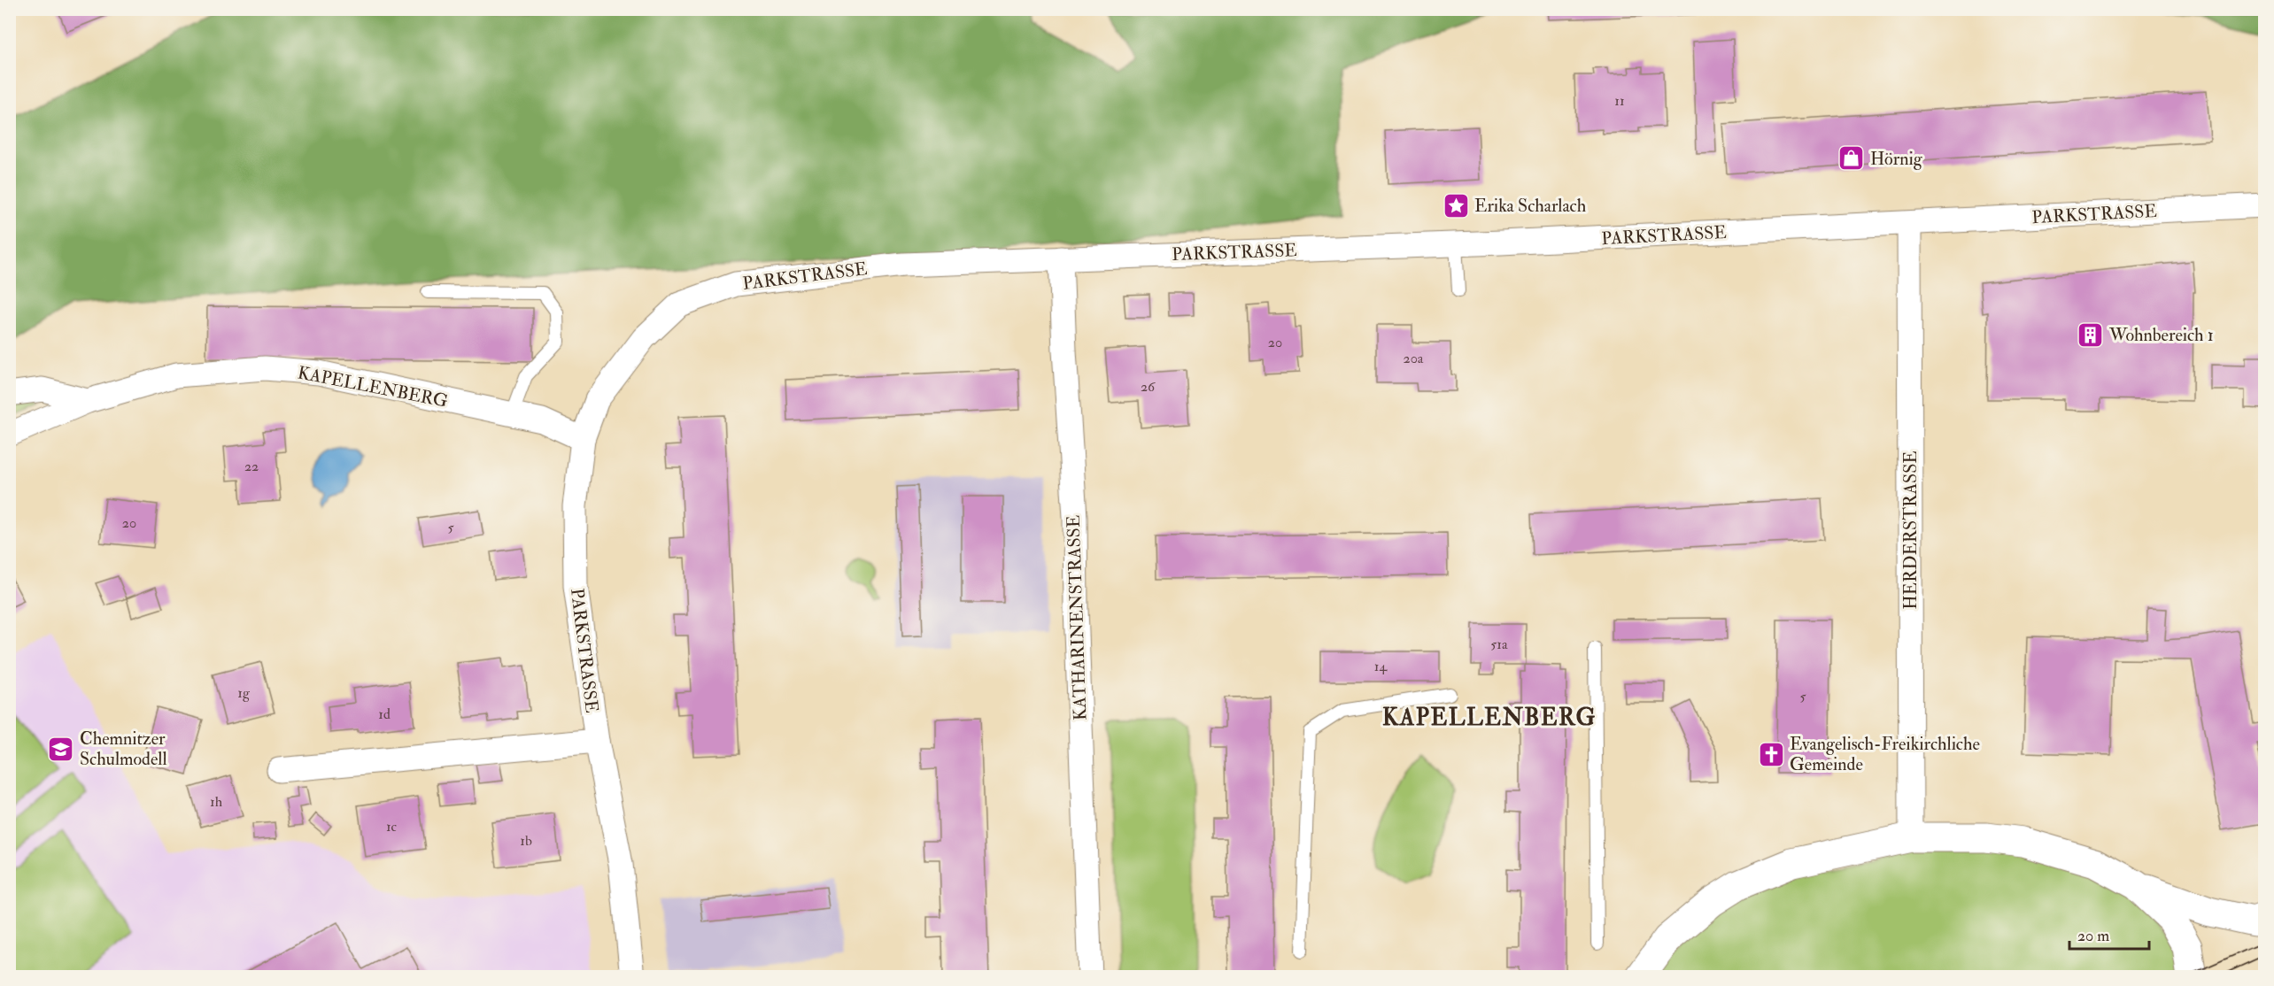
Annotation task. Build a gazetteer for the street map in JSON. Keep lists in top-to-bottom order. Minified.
{"streets":{"street":["PARKSTRASSE","KAPELLENBERG","HERDERSTRASSE","KATHARINENSTRASSE"]},"crossings":[["PARKSTRASSE","KAPELLENBERG"],["PARKSTRASSE","HERDERSTRASSE"],["PARKSTRASSE","KATHARINENSTRASSE"]],"districts":["KAPELLENBERG"],"places":{"shop":["Hörnig"],"place":["Erika Scharlach"],"building":["Wohnbereich 1"],"school or university":["Chemnitzer Schulmodell"],"church":["Evangelisch-Freikirchliche Gemeinde"]},"house_numbers":["11","20","20a","26","22","20","5","51a","14","1g","5","1d","1h","1c","1b"],"scale_bar":"20 m"}
